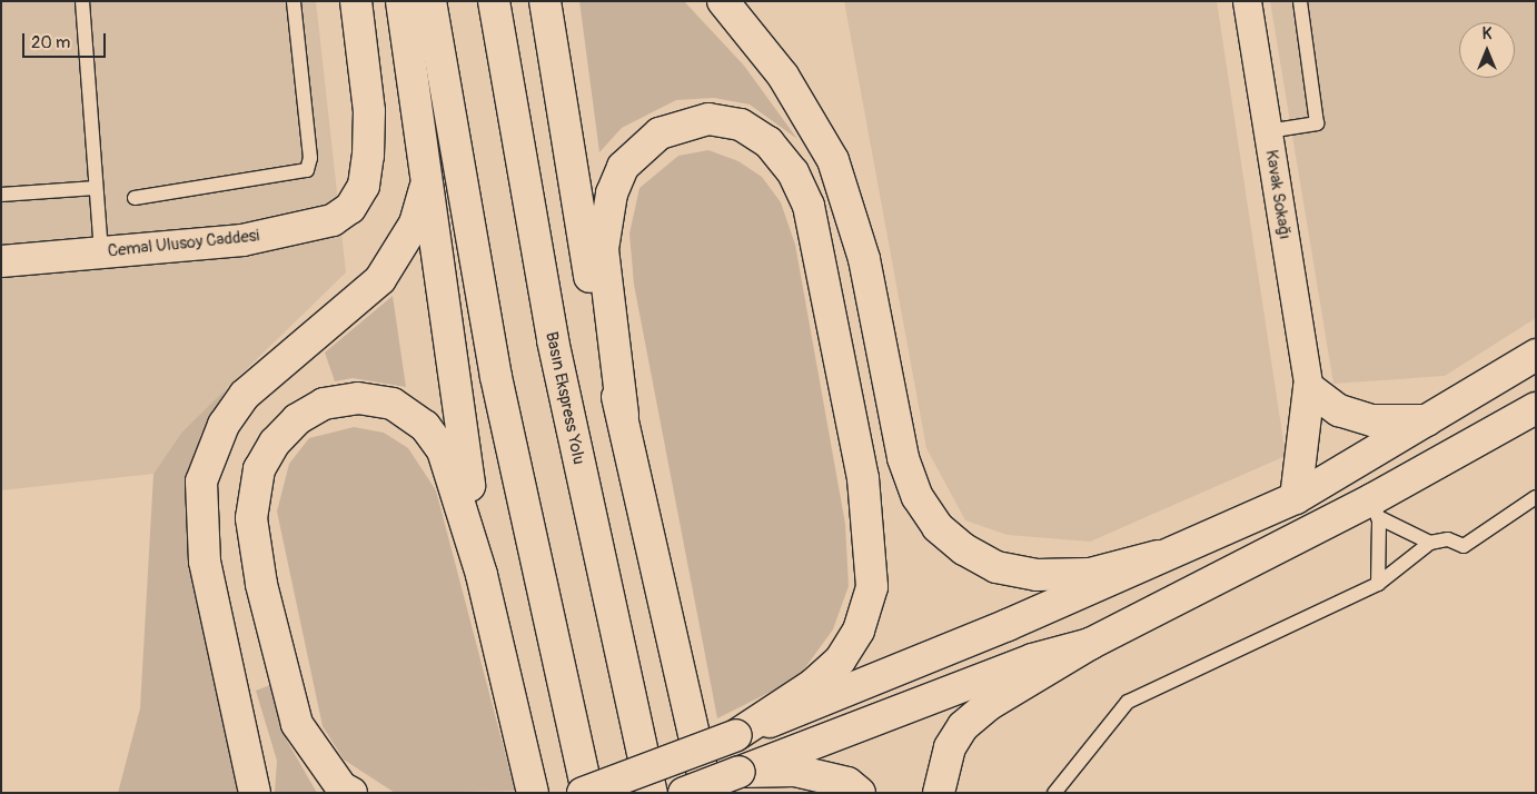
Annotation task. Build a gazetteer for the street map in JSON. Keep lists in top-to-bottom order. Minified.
{"streets":{"main road":["Cemal Ulusoy Caddesi","Basın Ekspress Yolu"],"street":["Kavak Sokağı"]},"scale_bar":"20 m","north":"top"}
